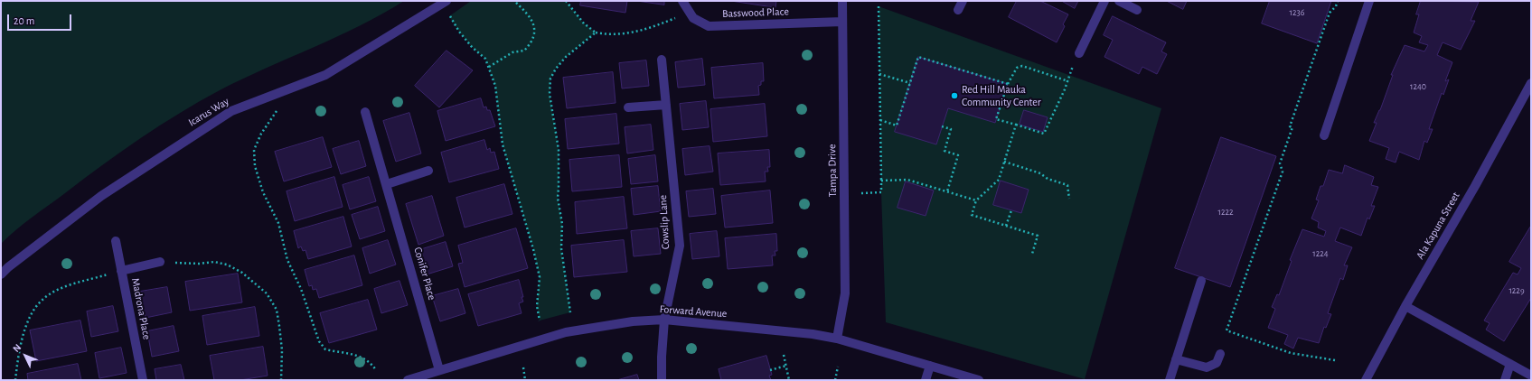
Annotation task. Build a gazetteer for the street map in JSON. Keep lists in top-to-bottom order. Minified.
{"streets":{"street":["Basswood Place","Icarus Way","Tampa Drive","Cowslip Lane","Ala Kapuna Street","Conifer Place","Madrona Place","Forward Avenue"]},"crossings":[["Basswood Place","Tampa Drive"],["Tampa Drive","Forward Avenue"],["Cowslip Lane","Forward Avenue"],["Conifer Place","Forward Avenue"]],"places":["Red Hill Mauka Community Center"],"house_numbers":["1236","1240","1222","1224","1229"],"scale_bar":"20 m","north":"top left"}
